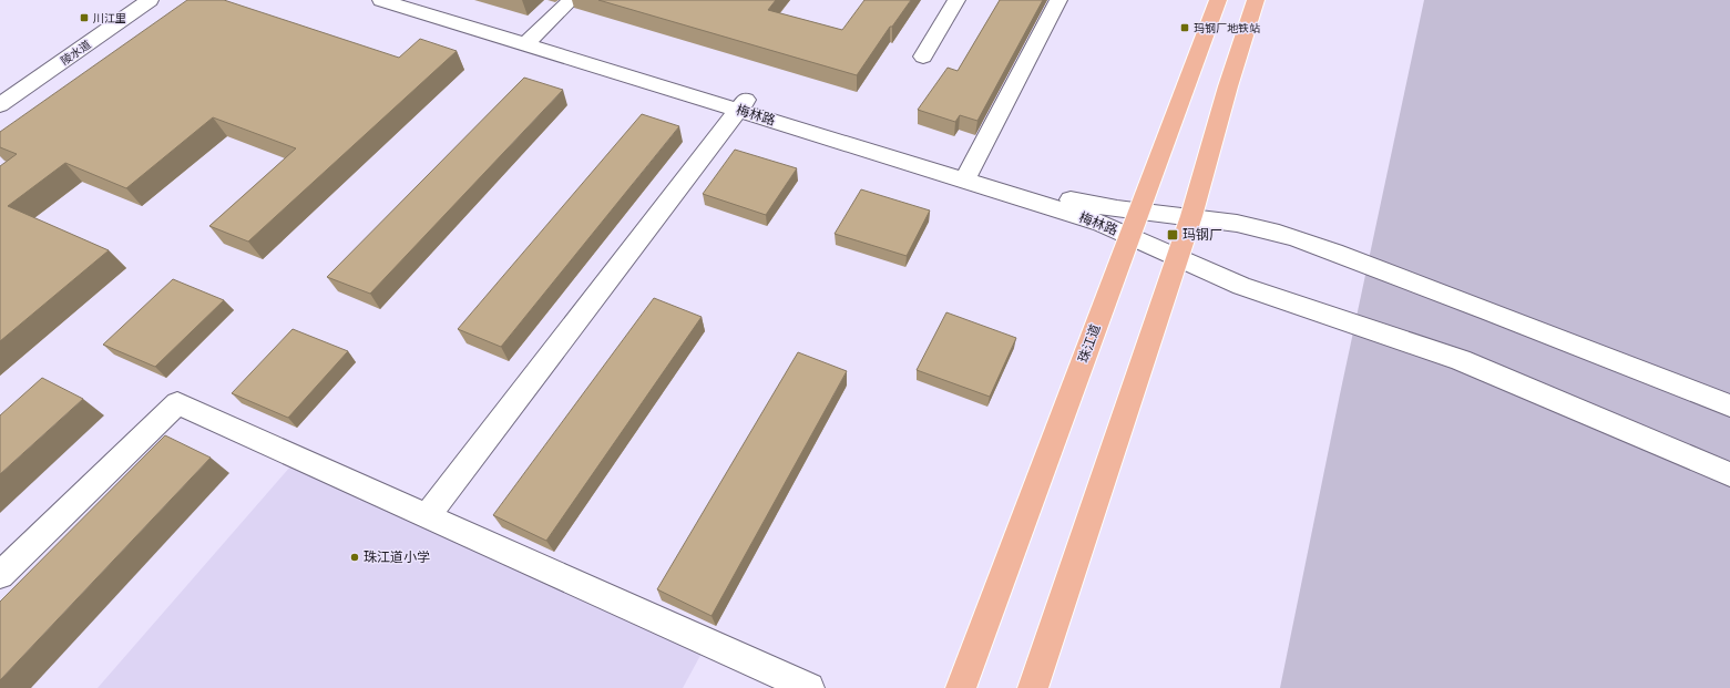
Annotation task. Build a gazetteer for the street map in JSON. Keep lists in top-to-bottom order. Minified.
{"streets":{"main road":["珠江道"],"street":["陵水道","梅林路"]},"crossings":[["梅林路","珠江道"]],"places":{"transit":["川江里","玛钢厂地铁站","玛钢厂"],"other":["珠江道小学"]}}
